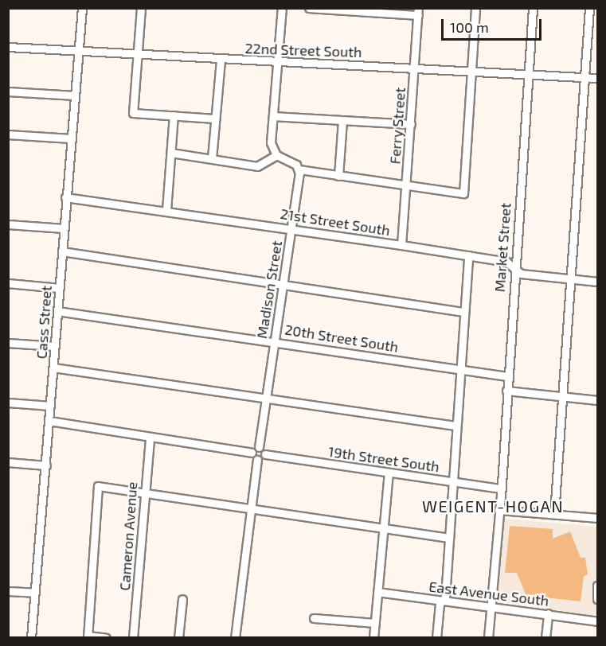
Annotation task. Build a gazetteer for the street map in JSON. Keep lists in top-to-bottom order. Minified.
{"streets":{"street":["22nd Street South","Ferry Street","21st Street South","Market Street","Madison Street","Cass Street","20th Street South","19th Street South","Cameron Avenue","East Avenue South"]},"crossings":[["22nd Street South","Ferry Street"],["22nd Street South","Market Street"],["22nd Street South","Cass Street"],["Ferry Street","21st Street South"],["21st Street South","Market Street"],["21st Street South","Madison Street"],["21st Street South","Cass Street"],["Market Street","20th Street South"],["Market Street","19th Street South"],["Market Street","East Avenue South"],["Madison Street","20th Street South"],["Cass Street","20th Street South"]],"districts":["WEIGENT-HOGAN"],"scale_bar":"100 m"}
